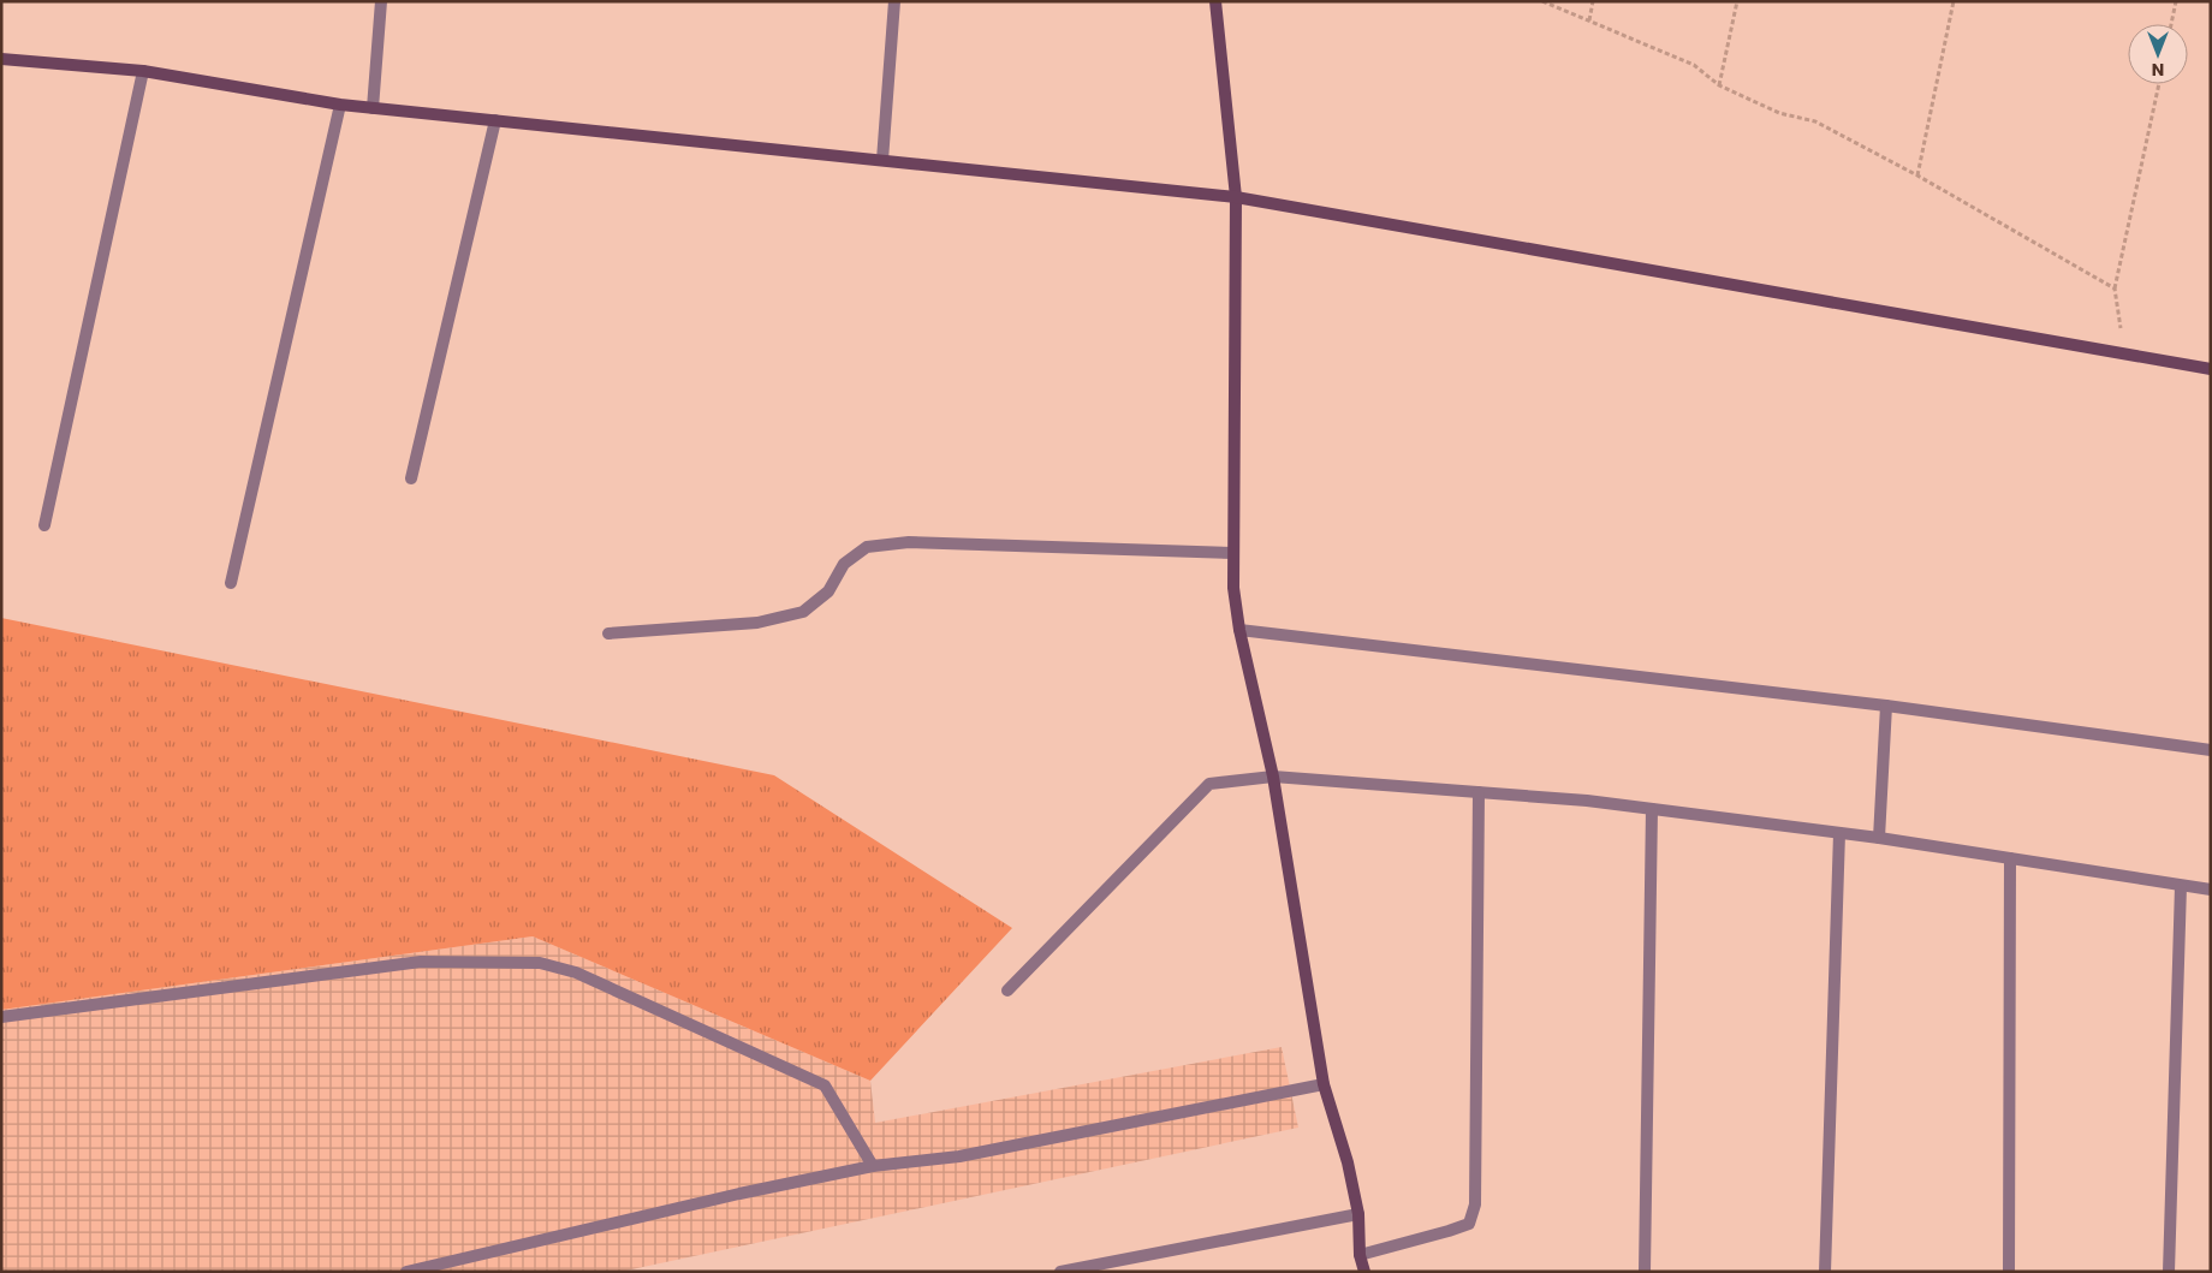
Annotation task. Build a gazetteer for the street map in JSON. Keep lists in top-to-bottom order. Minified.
{"north":"bottom"}
